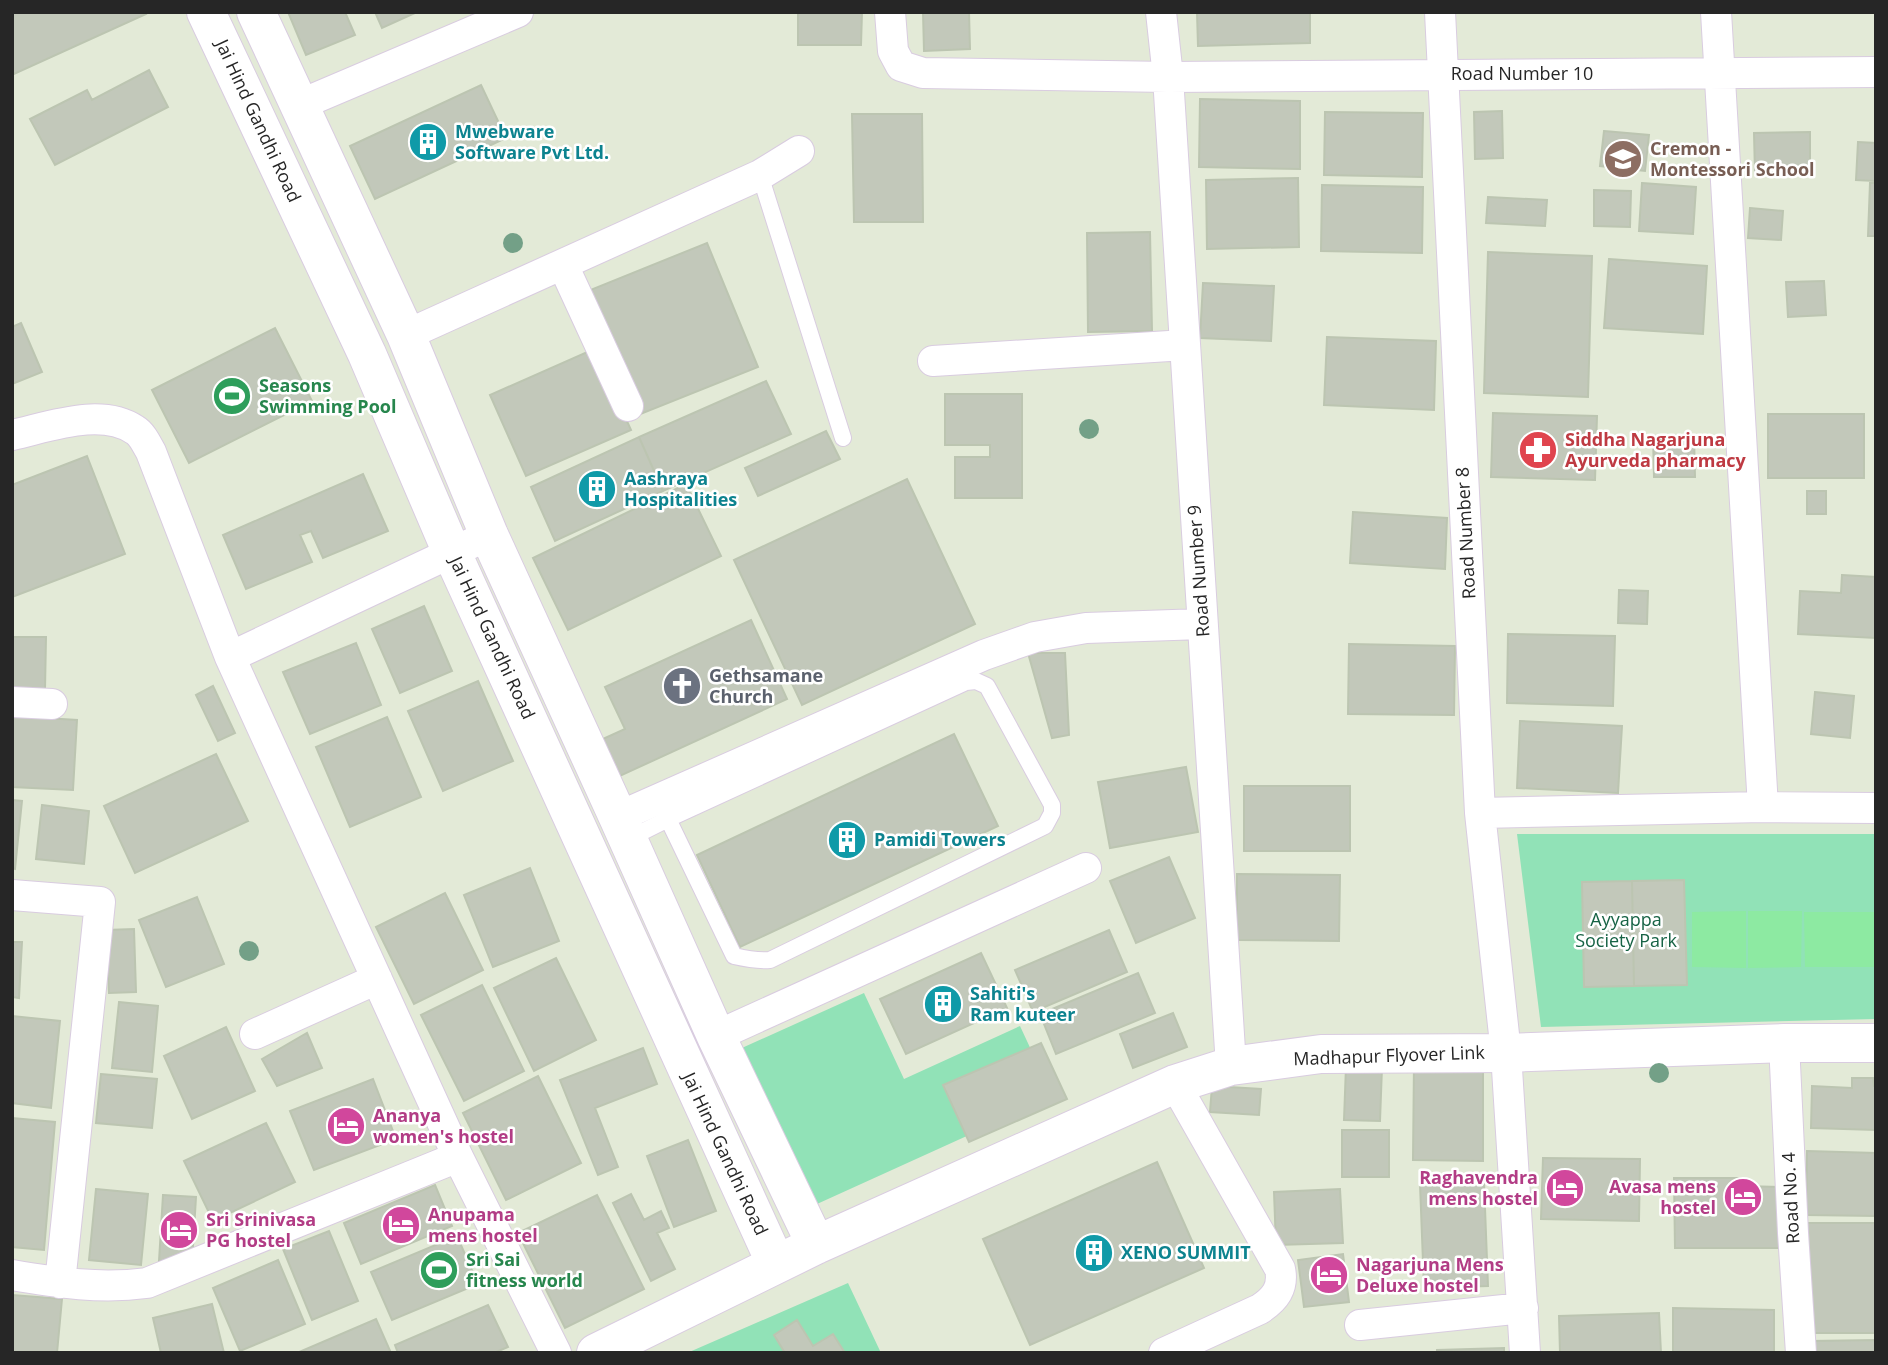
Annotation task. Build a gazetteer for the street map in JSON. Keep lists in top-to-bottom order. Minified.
{"streets":{"street":["Road Number 10","Jai Hind Gandhi Road","Road Number 8","Road Number 9","Madhapur Flyover Link","Road No. 4"]},"crossings":[["Road Number 10","Road Number 8"],["Road Number 10","Road Number 9"],["Jai Hind Gandhi Road","Madhapur Flyover Link"],["Road Number 8","Madhapur Flyover Link"],["Road Number 9","Madhapur Flyover Link"],["Madhapur Flyover Link","Road No. 4"]],"parks":["Ayyappa Society Park"],"places":{"building":["Mwebware Software Pvt Ltd.","Aashraya Hospitalities","Pamidi Towers","Sahiti's Ram kuteer","XENO SUMMIT"],"school or university":["Cremon - Montessori School"],"sports":["Seasons Swimming Pool","Sri Sai fitness world"],"pharmacy":["Siddha Nagarjuna Ayurveda pharmacy"],"church":["Gethsamane Church"],"hotel":["Ananya women's hostel","Raghavendra mens hostel","Avasa mens hostel","Anupama mens hostel","Sri Srinivasa PG hostel","Nagarjuna Mens Deluxe hostel"]}}
